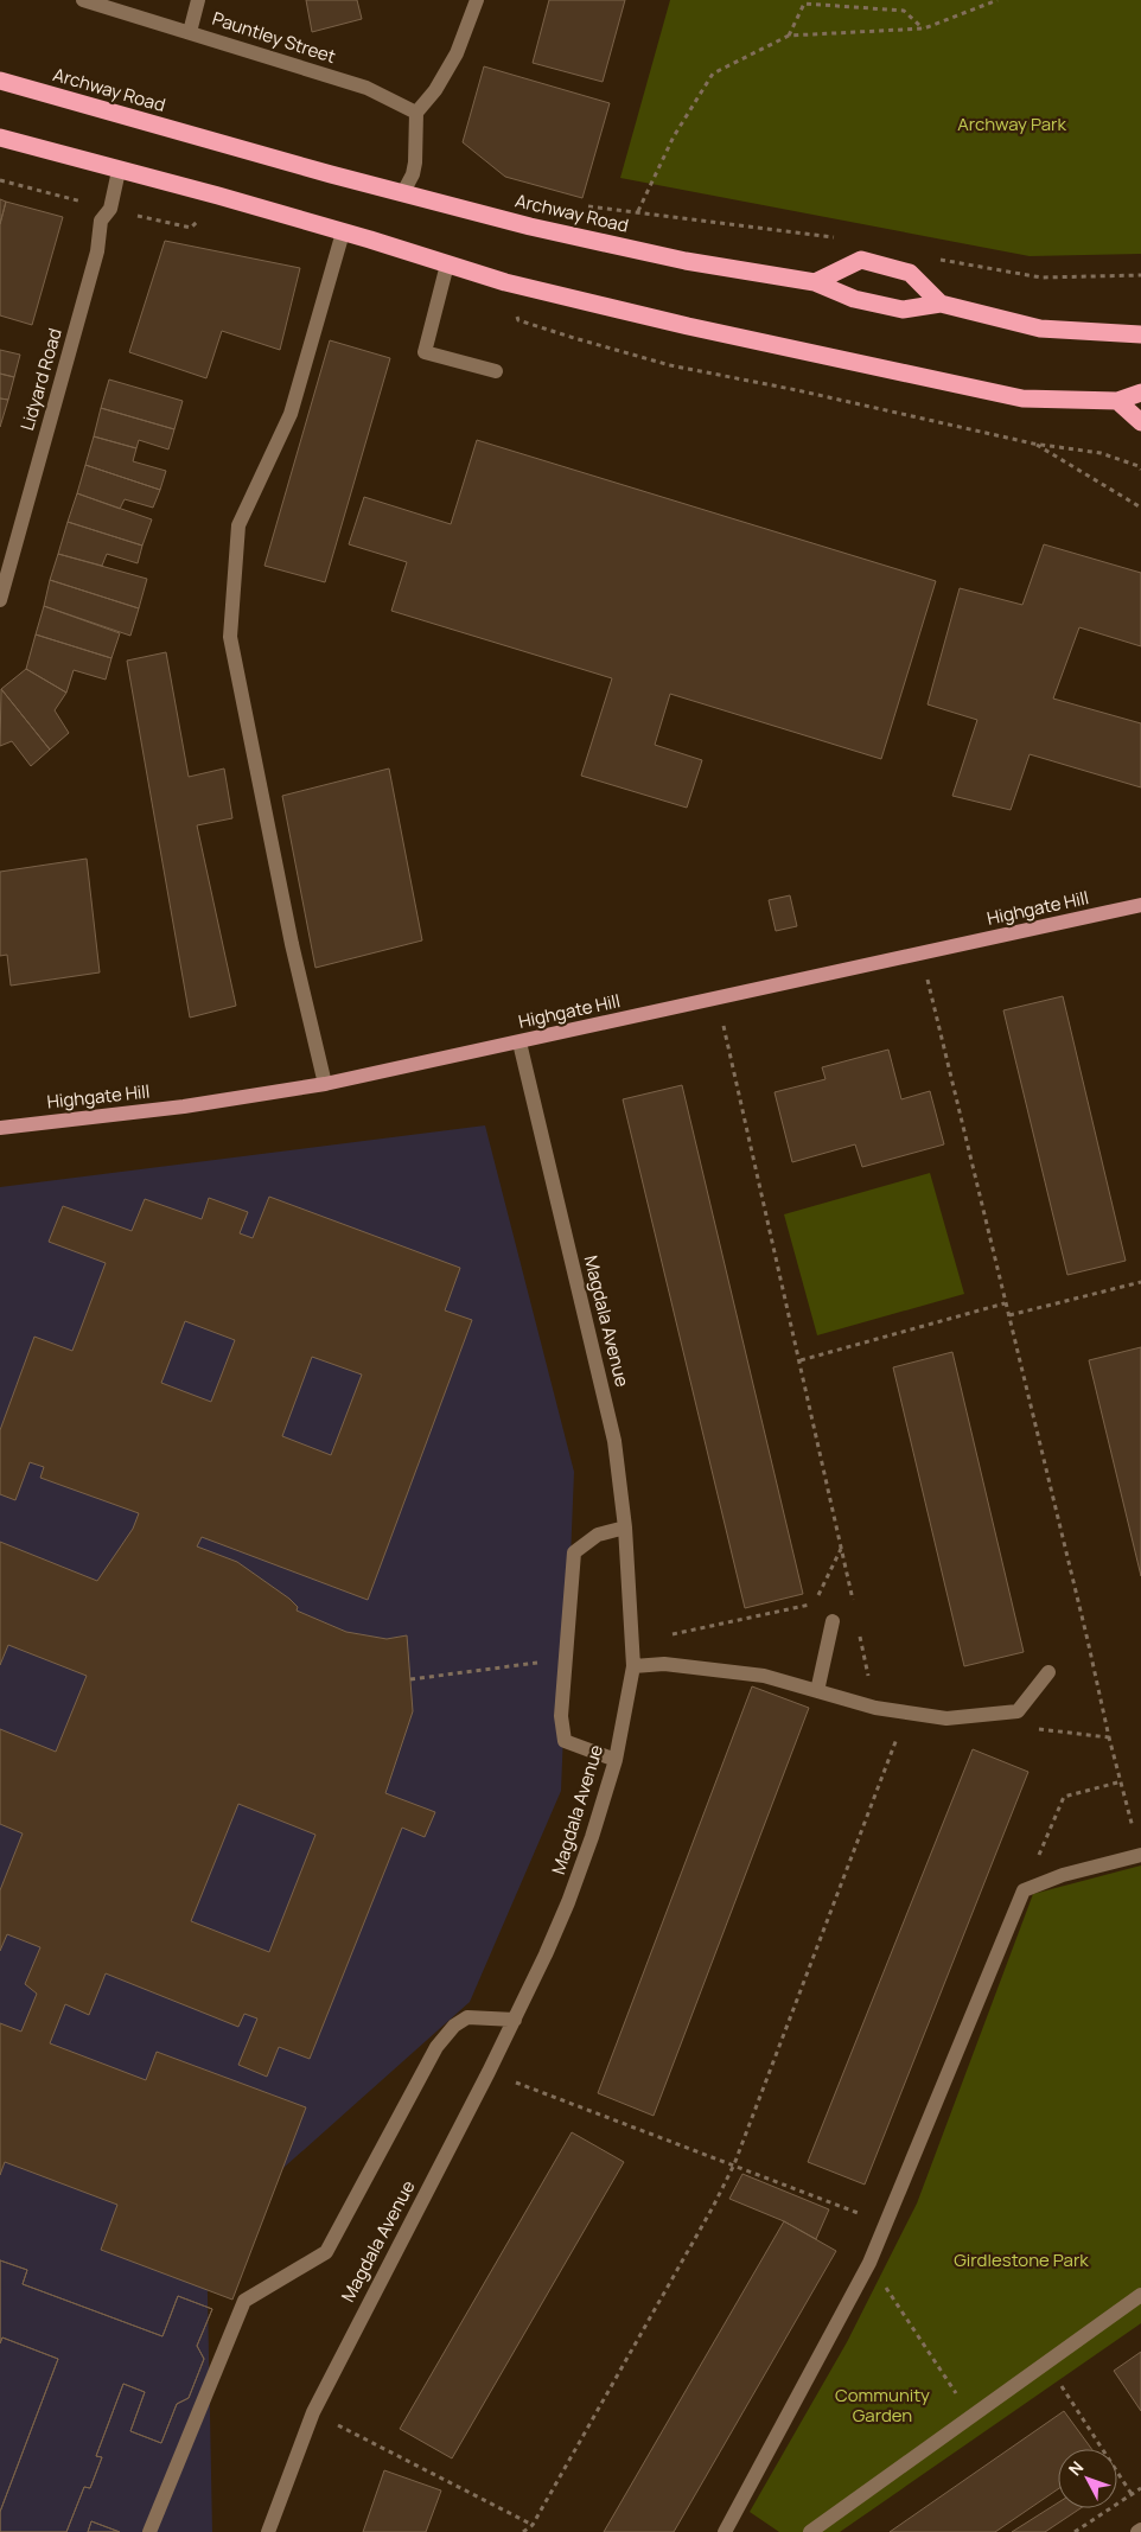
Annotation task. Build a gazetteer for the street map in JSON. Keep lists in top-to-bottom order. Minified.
{"streets":{"highway":["Archway Road"],"main road":["Highgate Hill"],"street":["Pauntley Street","Lidyard Road","Magdala Avenue"]},"crossings":[["Highgate Hill","Magdala Avenue"]],"parks":["Archway Park","Girdlestone Park","Community Garden"],"north":"top left"}
